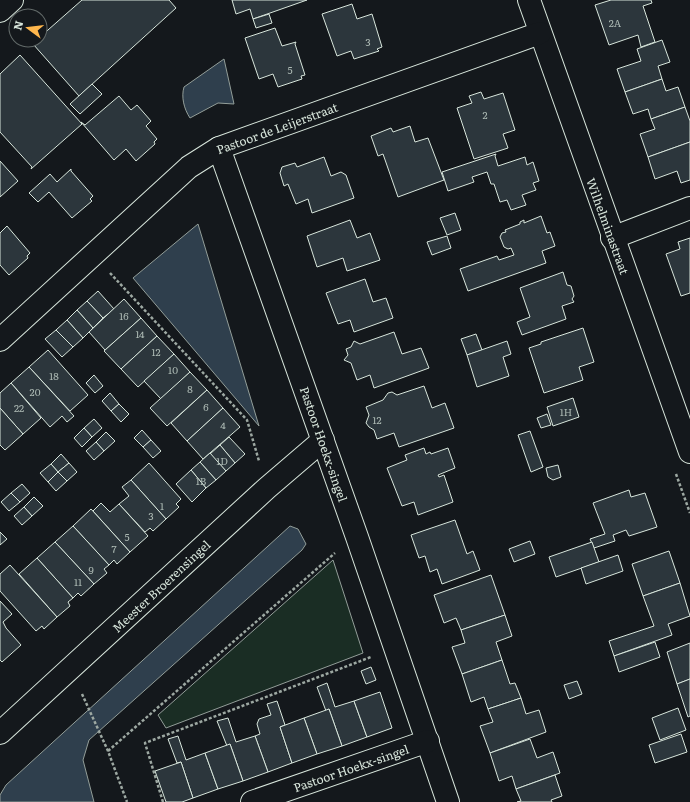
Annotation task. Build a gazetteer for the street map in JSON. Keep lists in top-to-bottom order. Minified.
{"streets":{"street":["Pastoor de Leijerstraat","Wilhelminastraat","Pastoor Hoekx-singel","Meester Broerensingel"]},"crossings":[["Pastoor de Leijerstraat","Wilhelminastraat"],["Pastoor de Leijerstraat","Pastoor Hoekx-singel"],["Pastoor Hoekx-singel","Meester Broerensingel"]],"house_numbers":["2A","3","5","2","16","14","12","10","18","8","20","6","22","1H","12","4","1D","1B","1","3","5","7","9","11"],"north":"left"}
